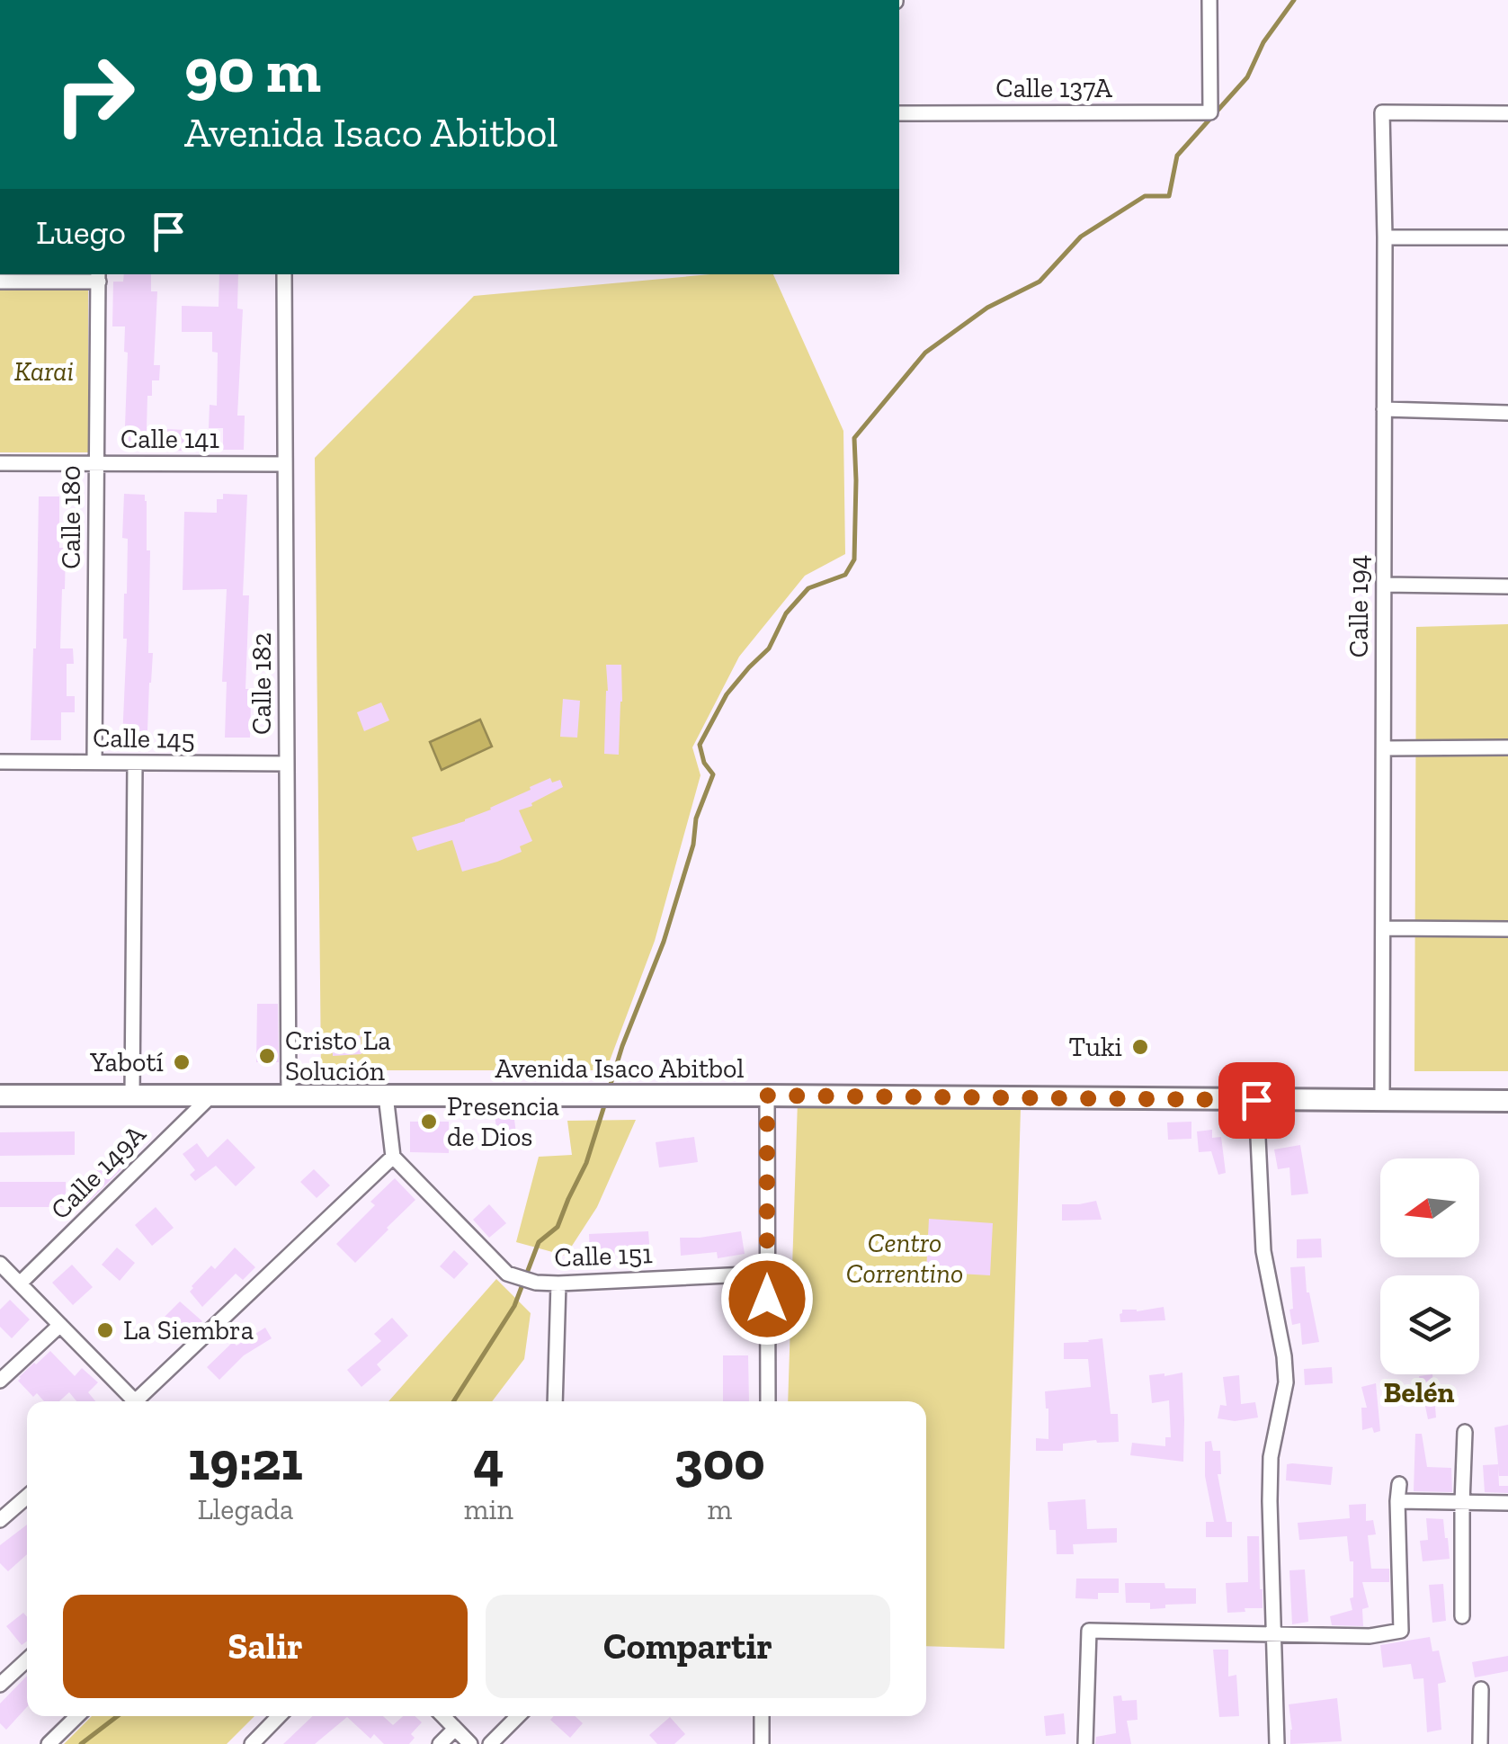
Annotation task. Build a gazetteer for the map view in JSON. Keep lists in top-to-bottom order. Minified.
{"streets":{"main road":["Avenida Isaco Abitbol"],"street":["Calle 137A","Calle 141","Calle 180","Calle 194","Calle 182","Calle 145","Calle 149A","Calle 151"]},"crossings":[["Calle 141","Calle 180"],["Calle 141","Calle 182"],["Calle 180","Calle 145"],["Calle 194","Avenida Isaco Abitbol"],["Calle 182","Calle 145"],["Calle 182","Avenida Isaco Abitbol"],["Avenida Isaco Abitbol","Calle 149A"]],"districts":["Belén"],"parks":["Karai","Centro Correntino"],"places":["Tuki","Cristo La Solución","Yabotí","Presencia de Dios","La Siembra"],"north":"left","page":{"turn":["90 m","Avenida Isaco Abitbol"],"then":"Luego","eta":["19:21","Llegada","4","min","300","m"],"buttons":["Salir","Compartir"]}}
